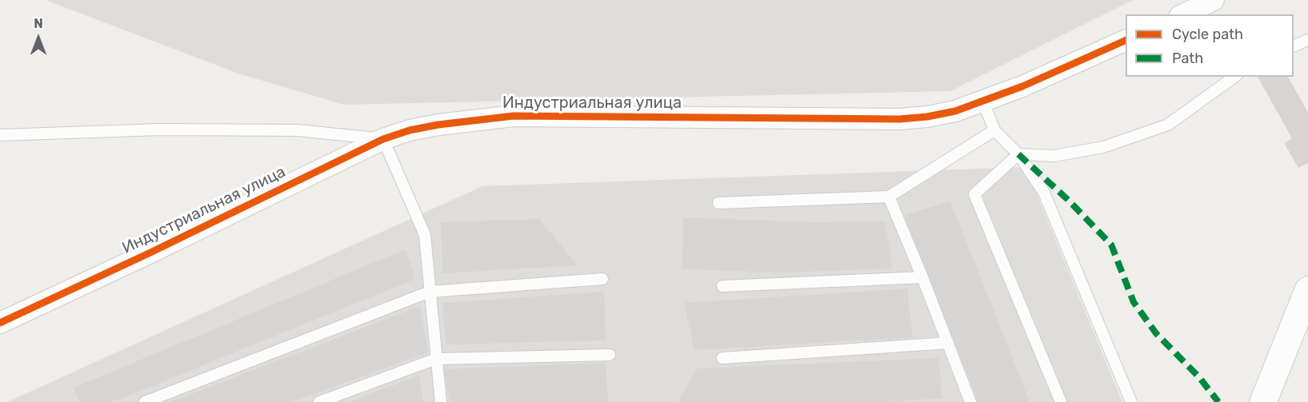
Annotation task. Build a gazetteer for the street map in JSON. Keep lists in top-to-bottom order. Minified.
{"streets":{"street":["Индустриальная улица"]},"legend":["Cycle path","Path"],"north":"top"}
